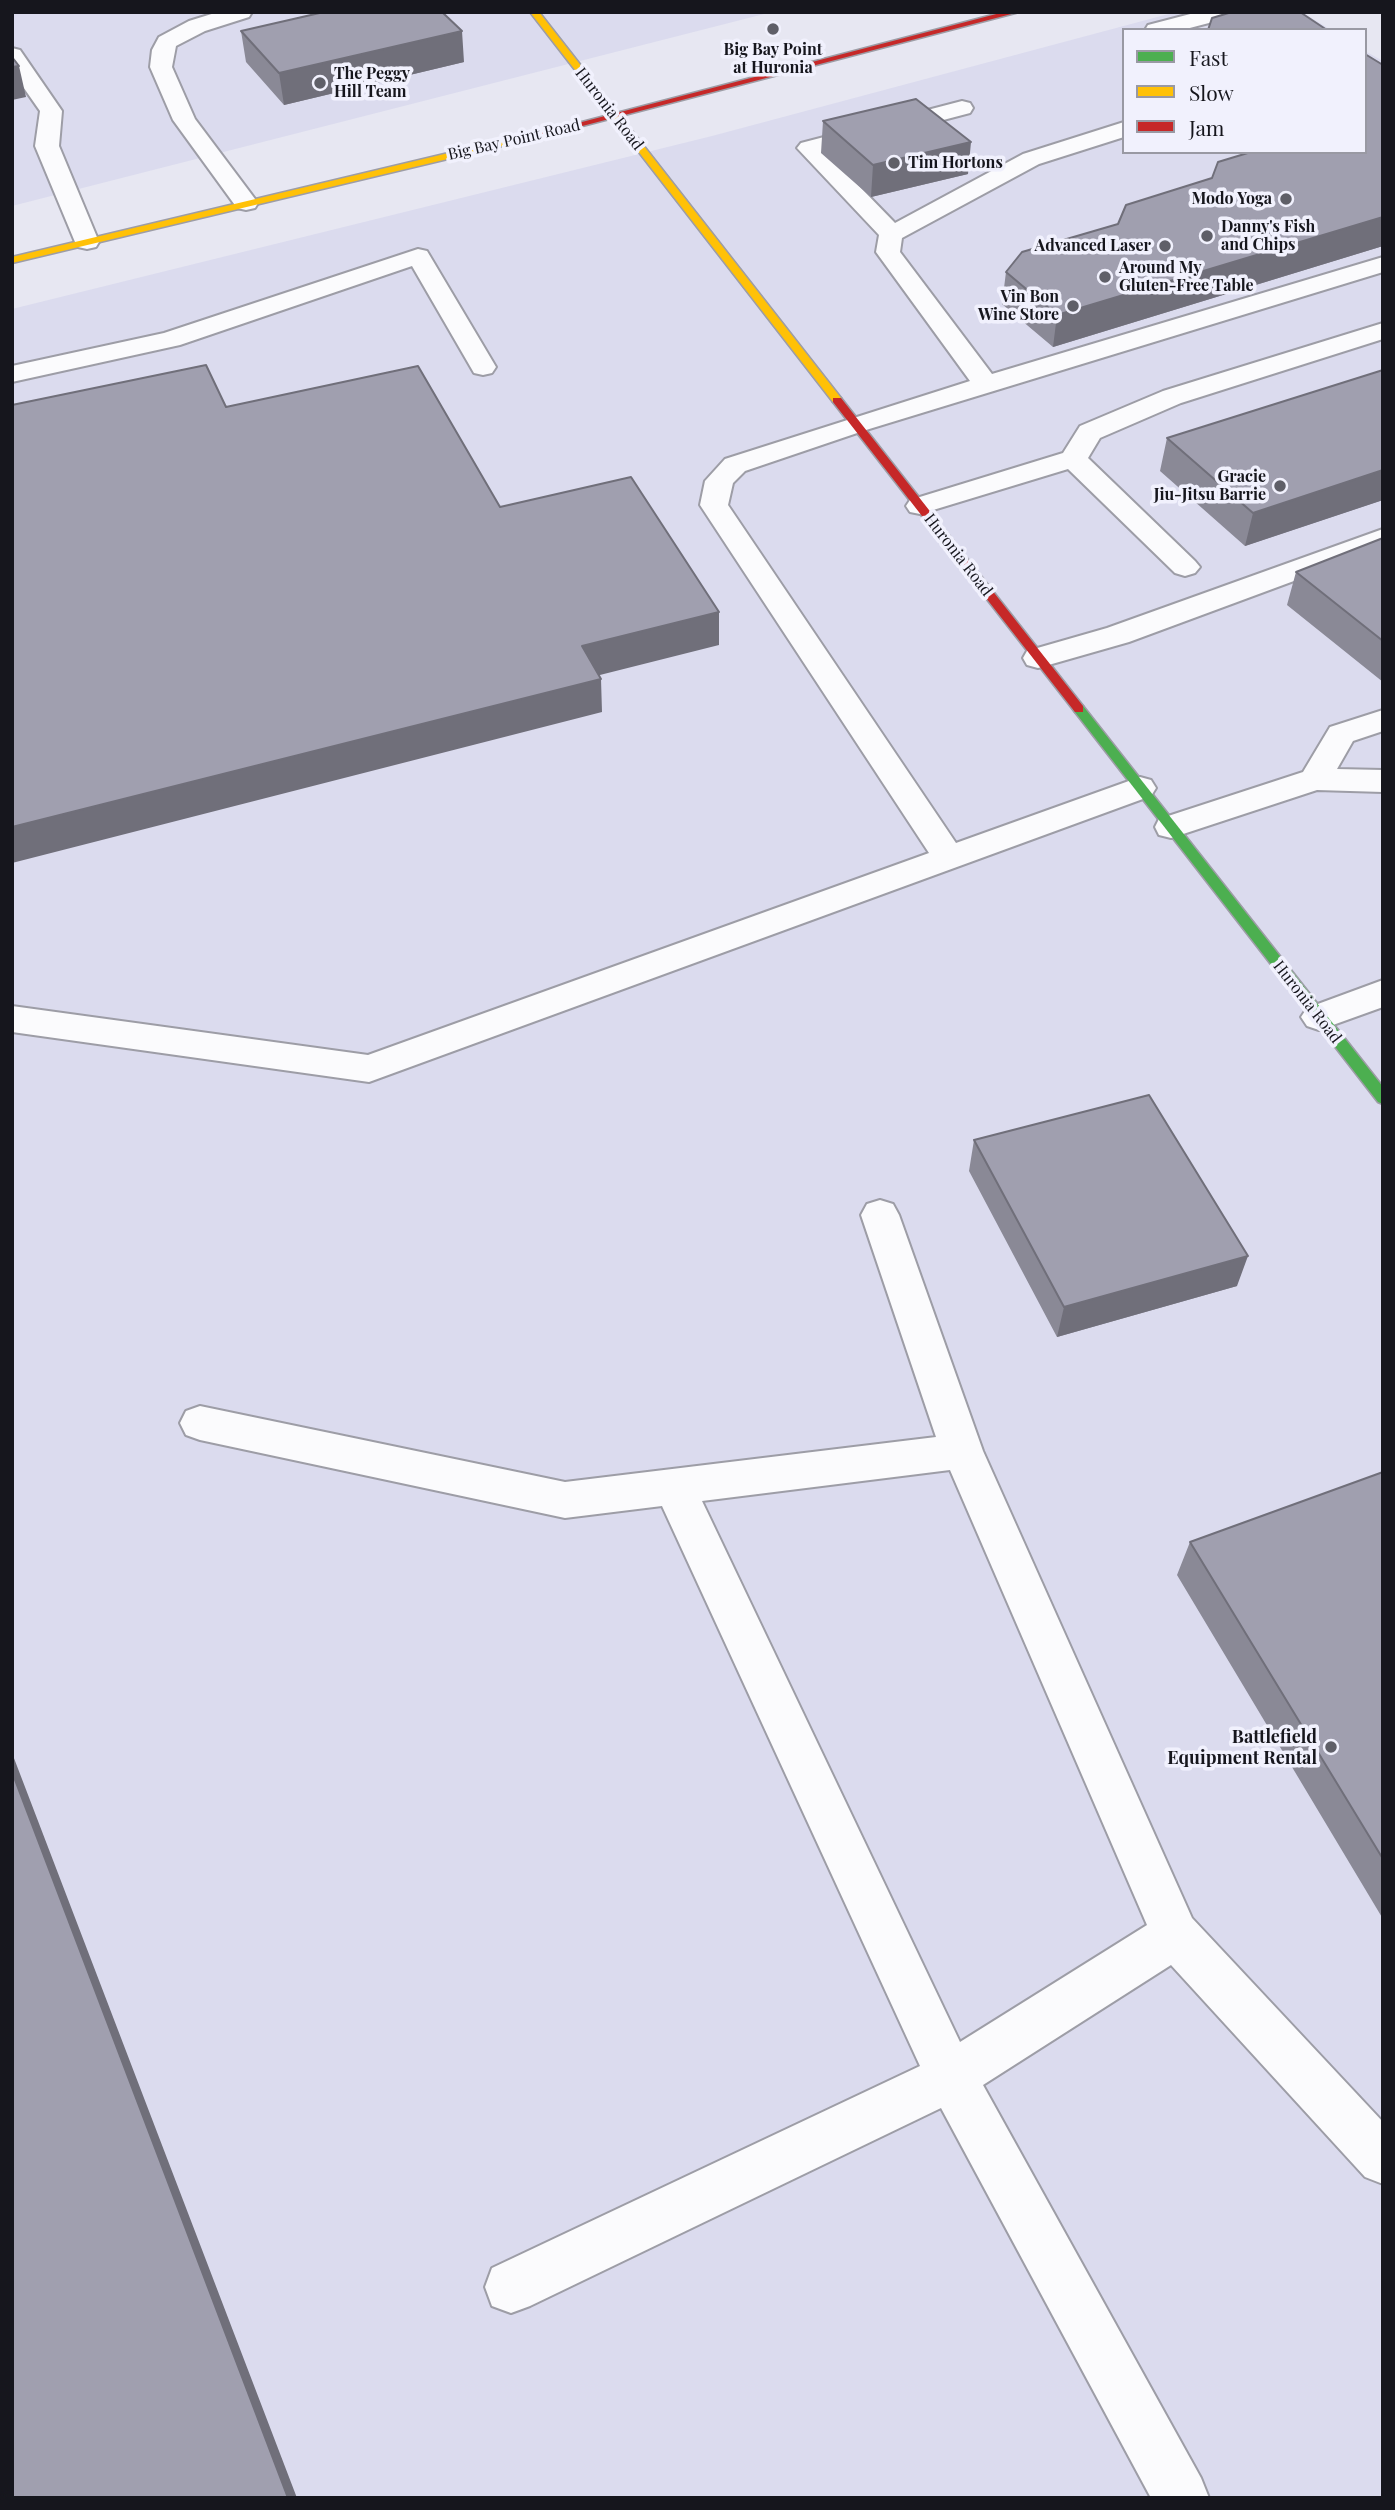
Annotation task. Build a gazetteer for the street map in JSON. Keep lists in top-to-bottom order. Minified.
{"streets":{"main road":["Huronia Road","Big Bay Point Road"]},"crossings":[["Huronia Road","Big Bay Point Road"]],"places":["Big Bay Point at Huronia","The Peggy Hill Team","Tim Hortons","Modo Yoga","Danny's Fish and Chips","Advanced Laser","Around My Gluten-Free Table","Vin Bon Wine Store","Gracie Jiu-Jitsu Barrie","Battlefield Equipment Rental"],"legend":["Fast","Slow","Jam"]}
